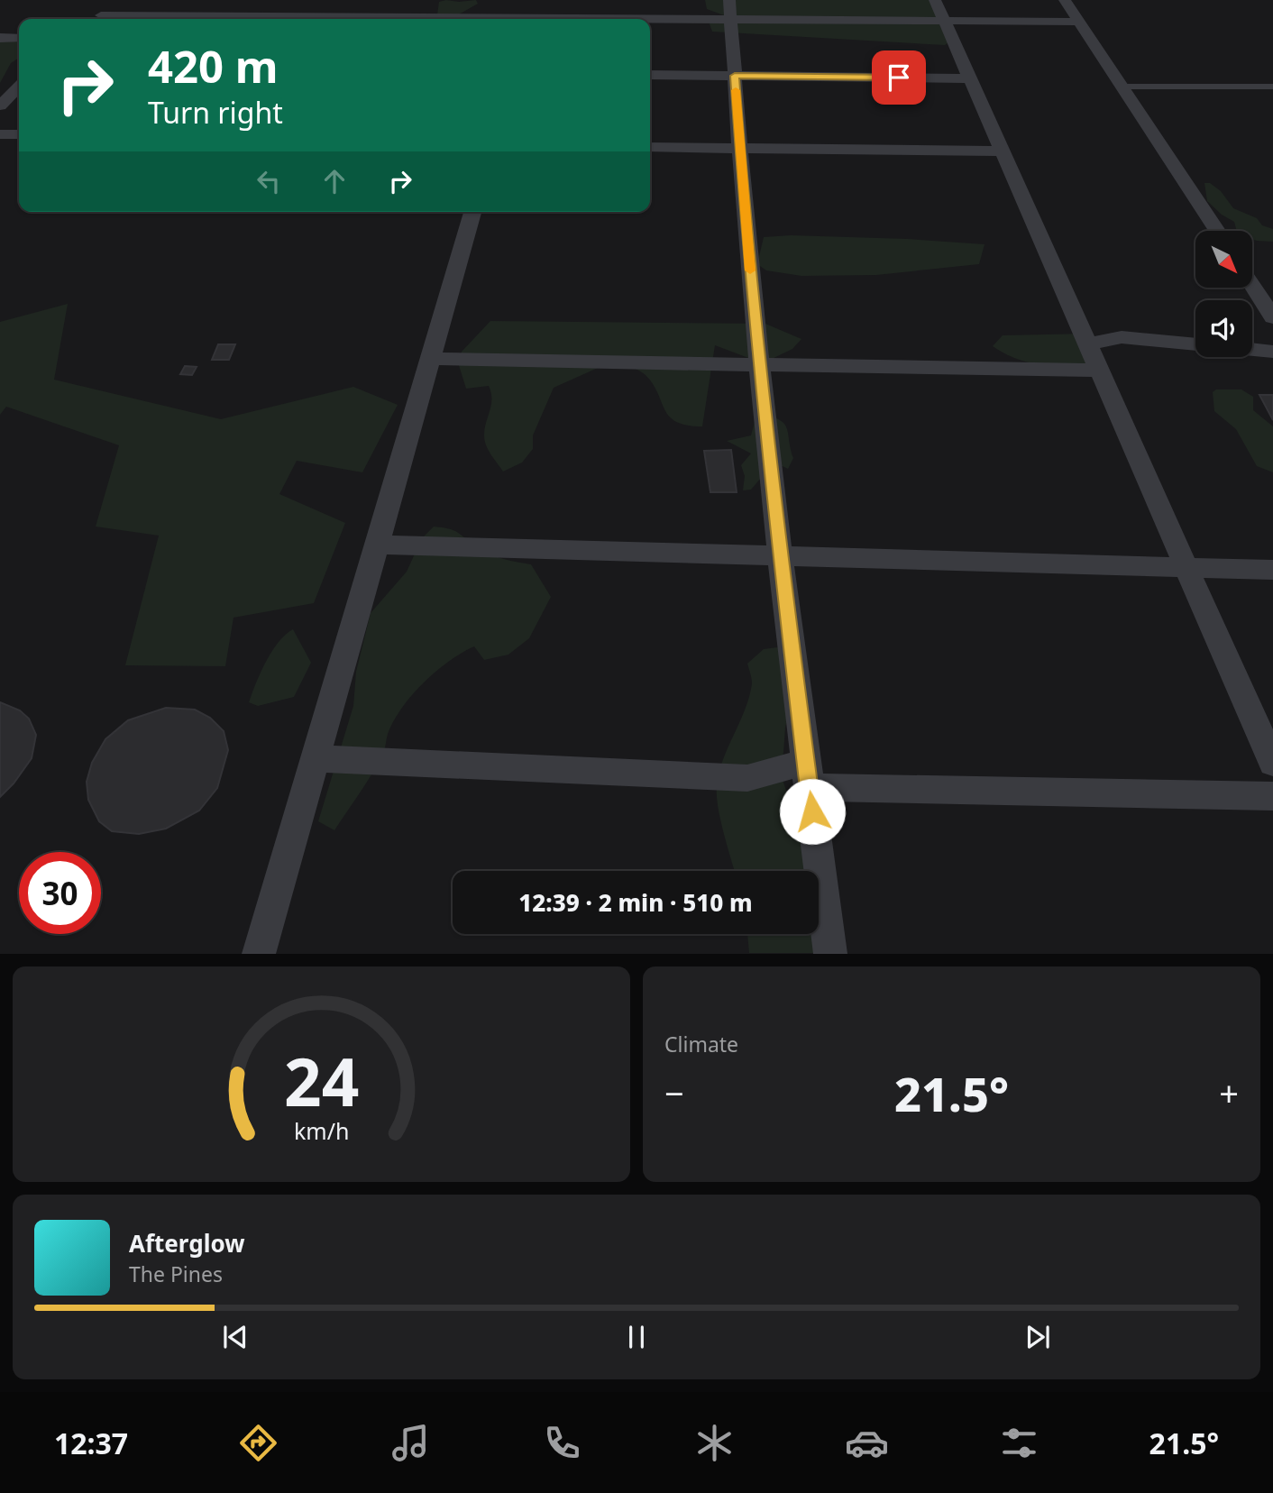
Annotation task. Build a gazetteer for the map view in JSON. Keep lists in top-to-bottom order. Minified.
{"north":"bottom right","page":{"turn":["420 m","Turn right"],"limit":"30","trip":"12:39 · 2 min · 510 m","tile":"Climate","heat":["−","21.5°","+"],"song":["Afterglow","The Pines"],"tabs":["12:37","21.5°"],"gauge":["24","km/h"]}}
